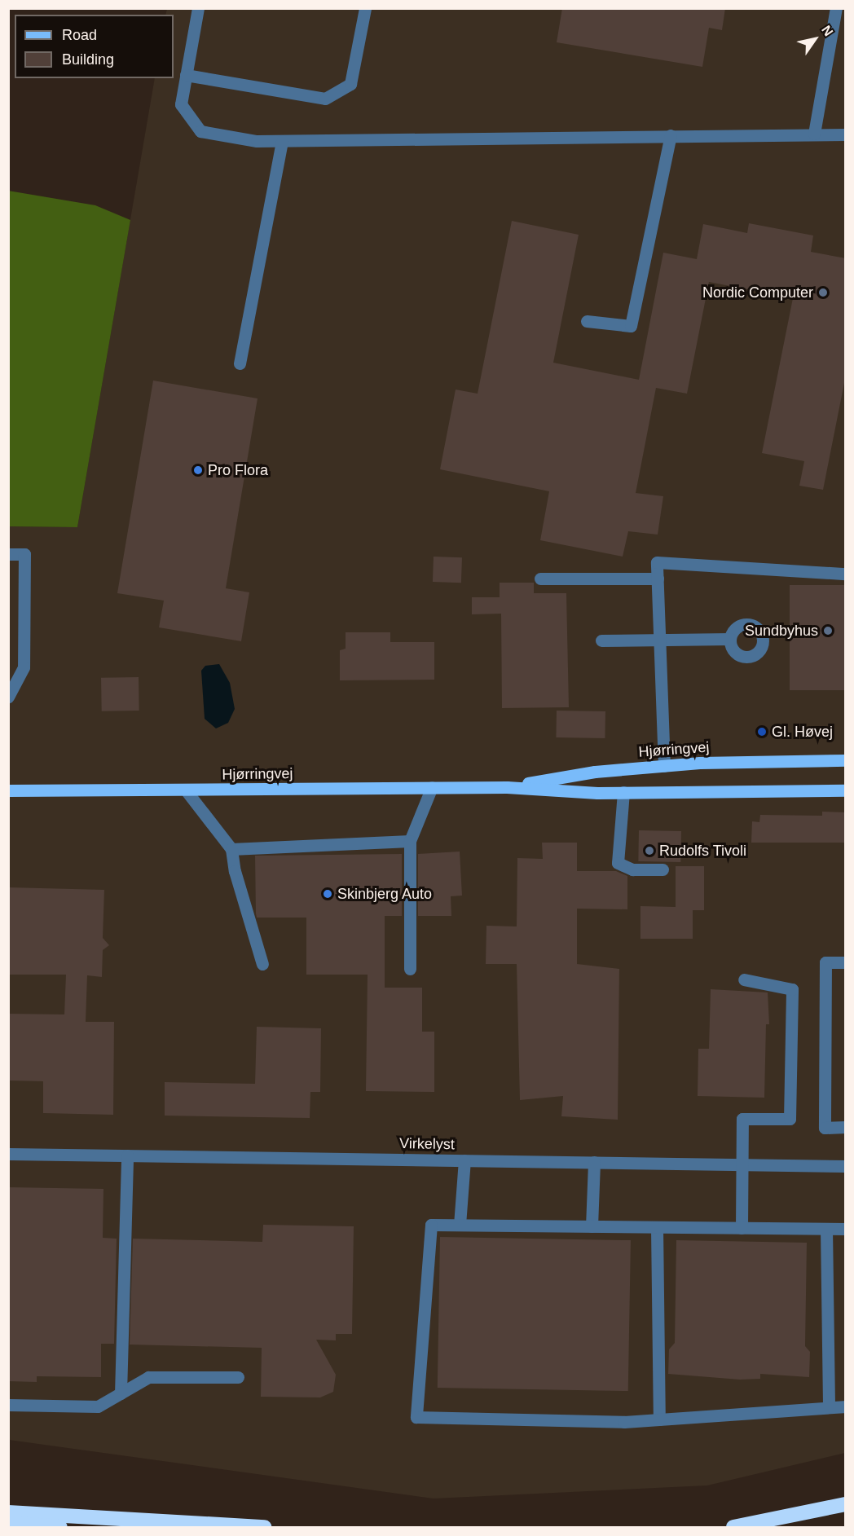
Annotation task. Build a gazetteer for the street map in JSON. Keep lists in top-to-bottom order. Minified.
{"streets":{"main road":["Hjørringvej"],"street":["Virkelyst"]},"places":["Nordic Computer","Pro Flora","Sundbyhus","Gl. Høvej","Rudolfs Tivoli","Skinbjerg Auto"],"legend":["Road","Building"],"north":"top right"}
